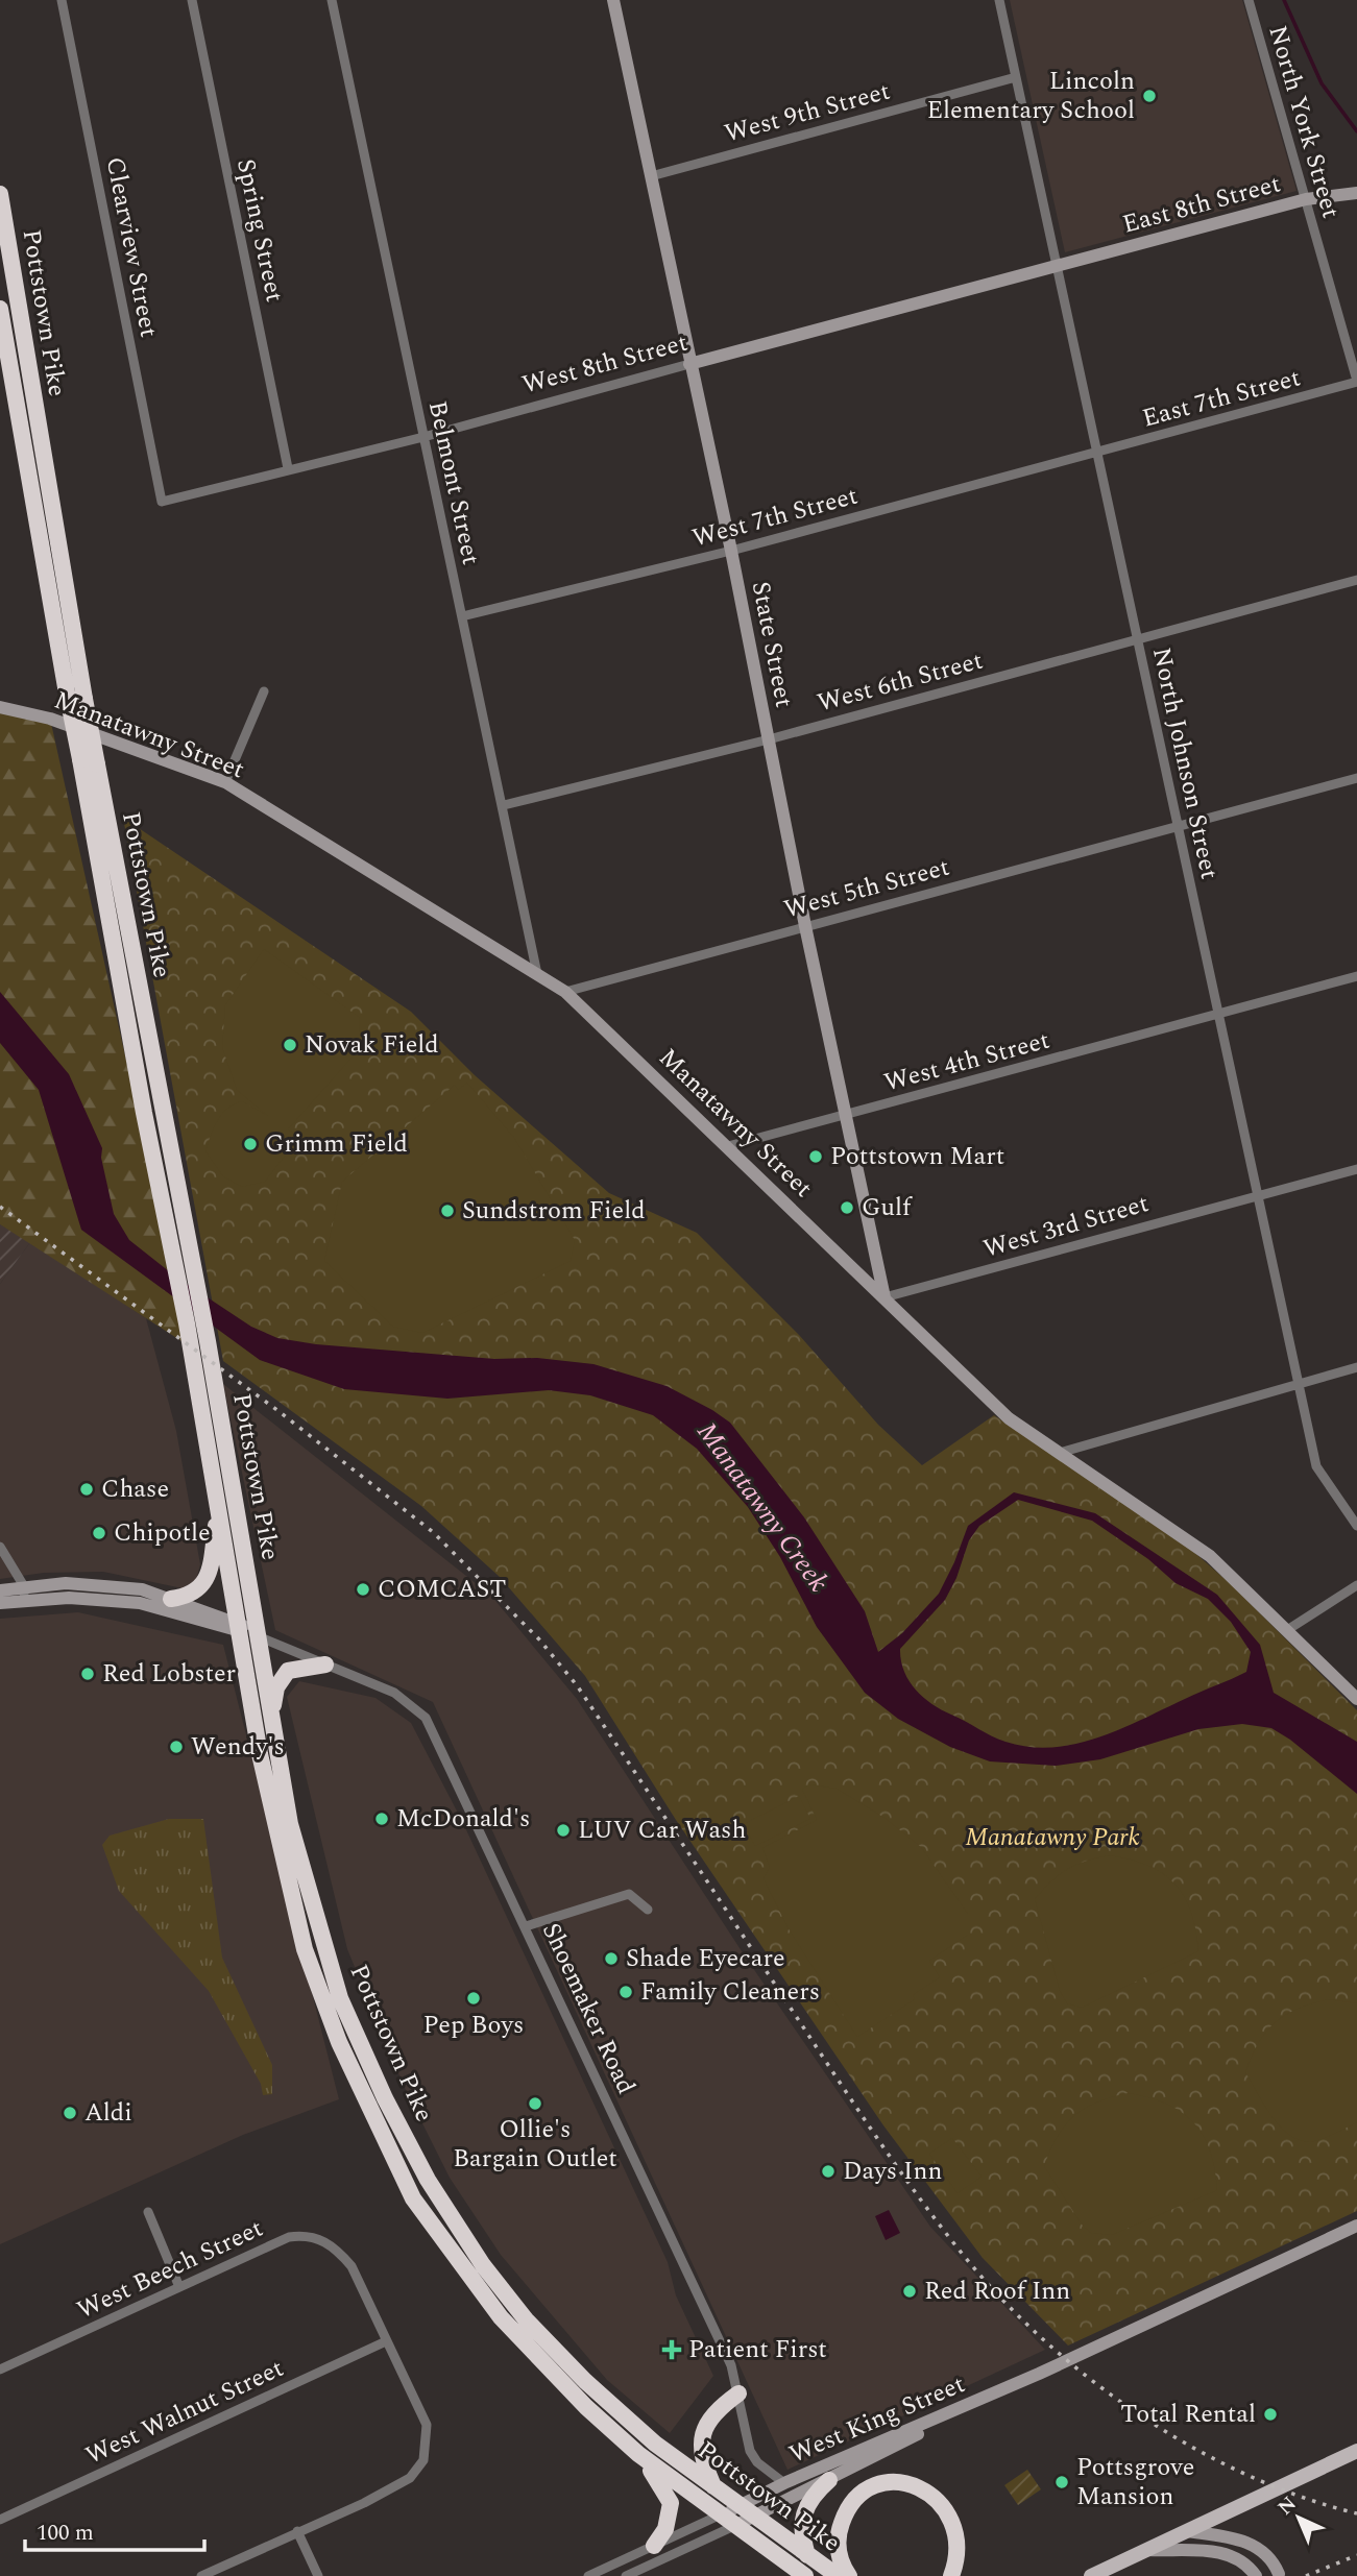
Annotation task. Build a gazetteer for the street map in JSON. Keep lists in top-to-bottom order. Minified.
{"streets":{"highway":["Pottstown Pike"],"street":["West 9th Street","North York Street","East 8th Street","Spring Street","Clearview Street","West 8th Street","East 7th Street","Belmont Street","West 7th Street","State Street","West 6th Street","Manatawny Street","North Johnson Street","West 5th Street","West 4th Street","West 3rd Street","Shoemaker Road","West Beech Street","West Walnut Street","West King Street"]},"crossings":[["West 9th Street","State Street"],["West 9th Street","North Johnson Street"],["North York Street","East 8th Street"],["North York Street","East 7th Street"],["East 8th Street","West 8th Street"],["East 8th Street","North Johnson Street"],["Spring Street","West 8th Street"],["Clearview Street","West 8th Street"],["Pottstown Pike","Shoemaker Road"],["Pottstown Pike","West King Street"],["West 8th Street","Belmont Street"],["West 8th Street","State Street"],["West 8th Street","North Johnson Street"],["East 7th Street","West 7th Street"],["East 7th Street","North Johnson Street"],["Belmont Street","West 7th Street"],["Belmont Street","West 6th Street"],["Belmont Street","Manatawny Street"],["West 7th Street","State Street"],["West 7th Street","North Johnson Street"],["State Street","West 6th Street"],["State Street","Manatawny Street"],["State Street","West 5th Street"],["State Street","West 4th Street"],["State Street","West 3rd Street"],["West 6th Street","North Johnson Street"],["Manatawny Street","West 5th Street"],["Manatawny Street","West 4th Street"],["Manatawny Street","West 3rd Street"],["North Johnson Street","West 5th Street"],["North Johnson Street","West 4th Street"],["North Johnson Street","West 3rd Street"],["Shoemaker Road","West King Street"],["West Beech Street","West Walnut Street"]],"water":["Manatawny Creek"],"parks":["Manatawny Park"],"places":{"other":["Lincoln Elementary School","Novak Field","Grimm Field","Pottstown Mart","Gulf","Sundstrom Field","Chase","Chipotle","COMCAST","Red Lobster","Wendy's","McDonald's","LUV Car Wash","Shade Eyecare","Family Cleaners","Pep Boys","Ollie's Bargain Outlet","Aldi","Days Inn","Red Roof Inn","Total Rental","Pottsgrove Mansion"],"health":["Patient First"]},"scale_bar":"100 m","north":"top left"}
